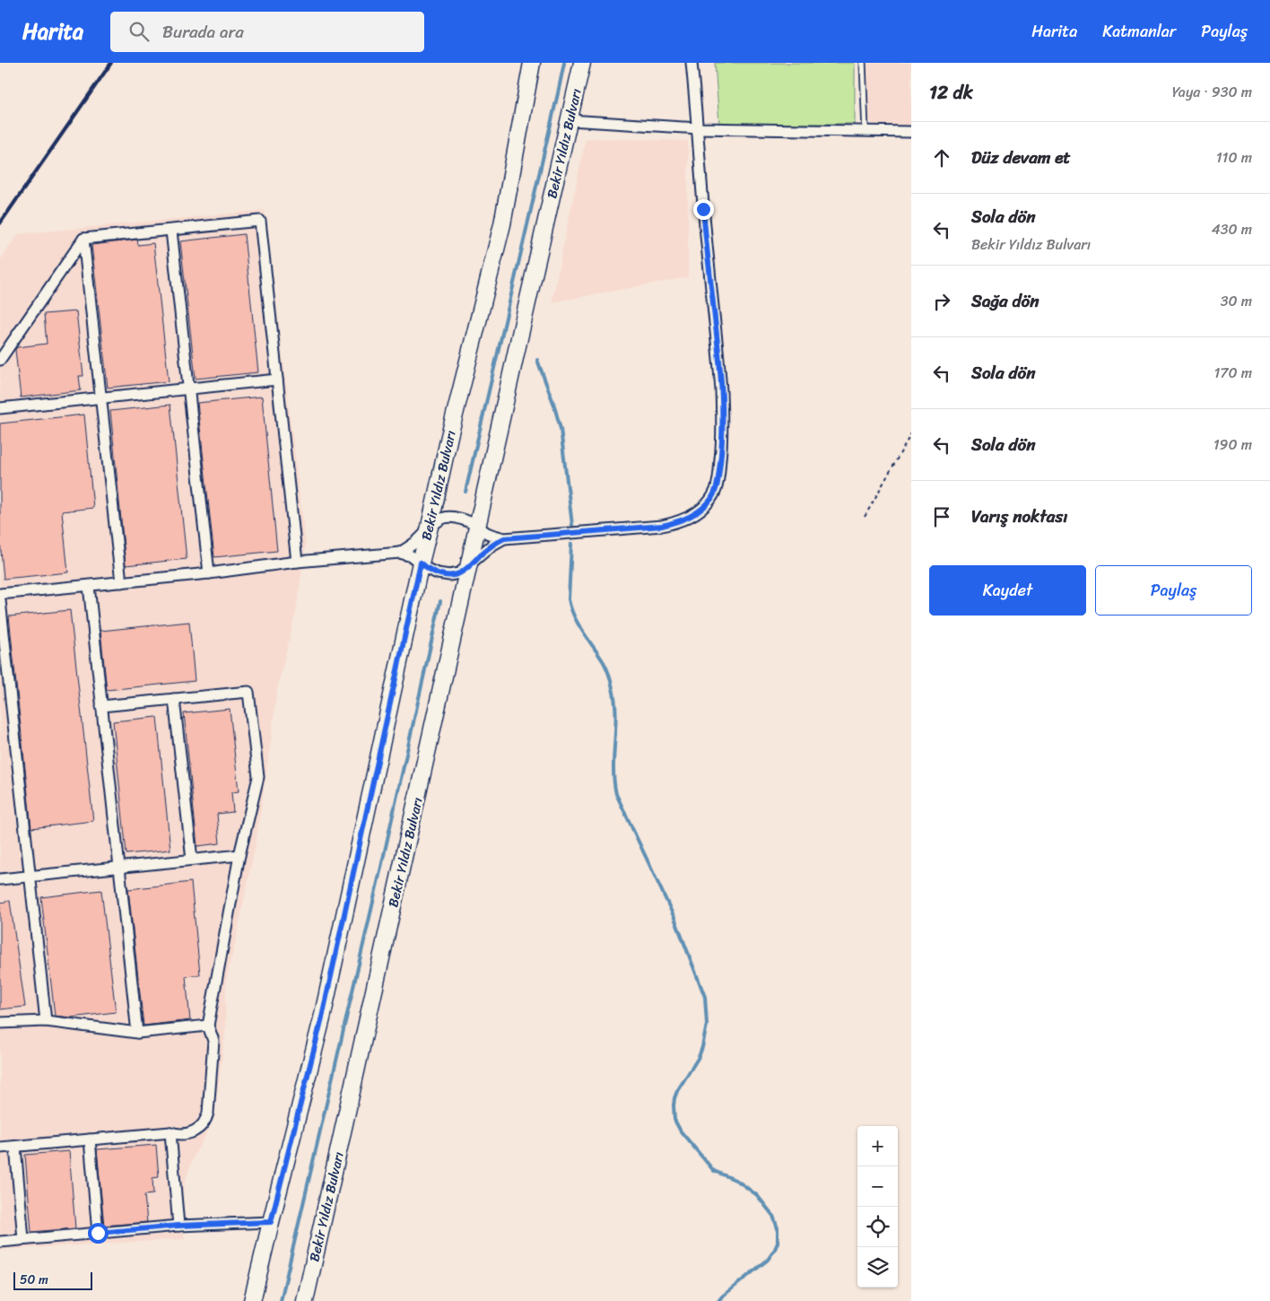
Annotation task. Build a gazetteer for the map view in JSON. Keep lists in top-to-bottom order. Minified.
{"streets":{"main road":["Bekir Yıldız Bulvarı"]},"scale_bar":"50 m","page":{"header":"Harita","search":"Burada ara","nav":["Harita","Katmanlar","Paylaş"],"heading":["12 dk","Yaya · 930 m"],"list":[["Düz devam et","110 m"],["Sola dön","Bekir Yıldız Bulvarı","430 m"],["Sağa dön","30 m"],["Sola dön","170 m"],["Sola dön","190 m"],"Varış noktası"],"buttons":["Kaydet","Paylaş"],"map_buttons":["+","−"],"scale":"50 m"}}
